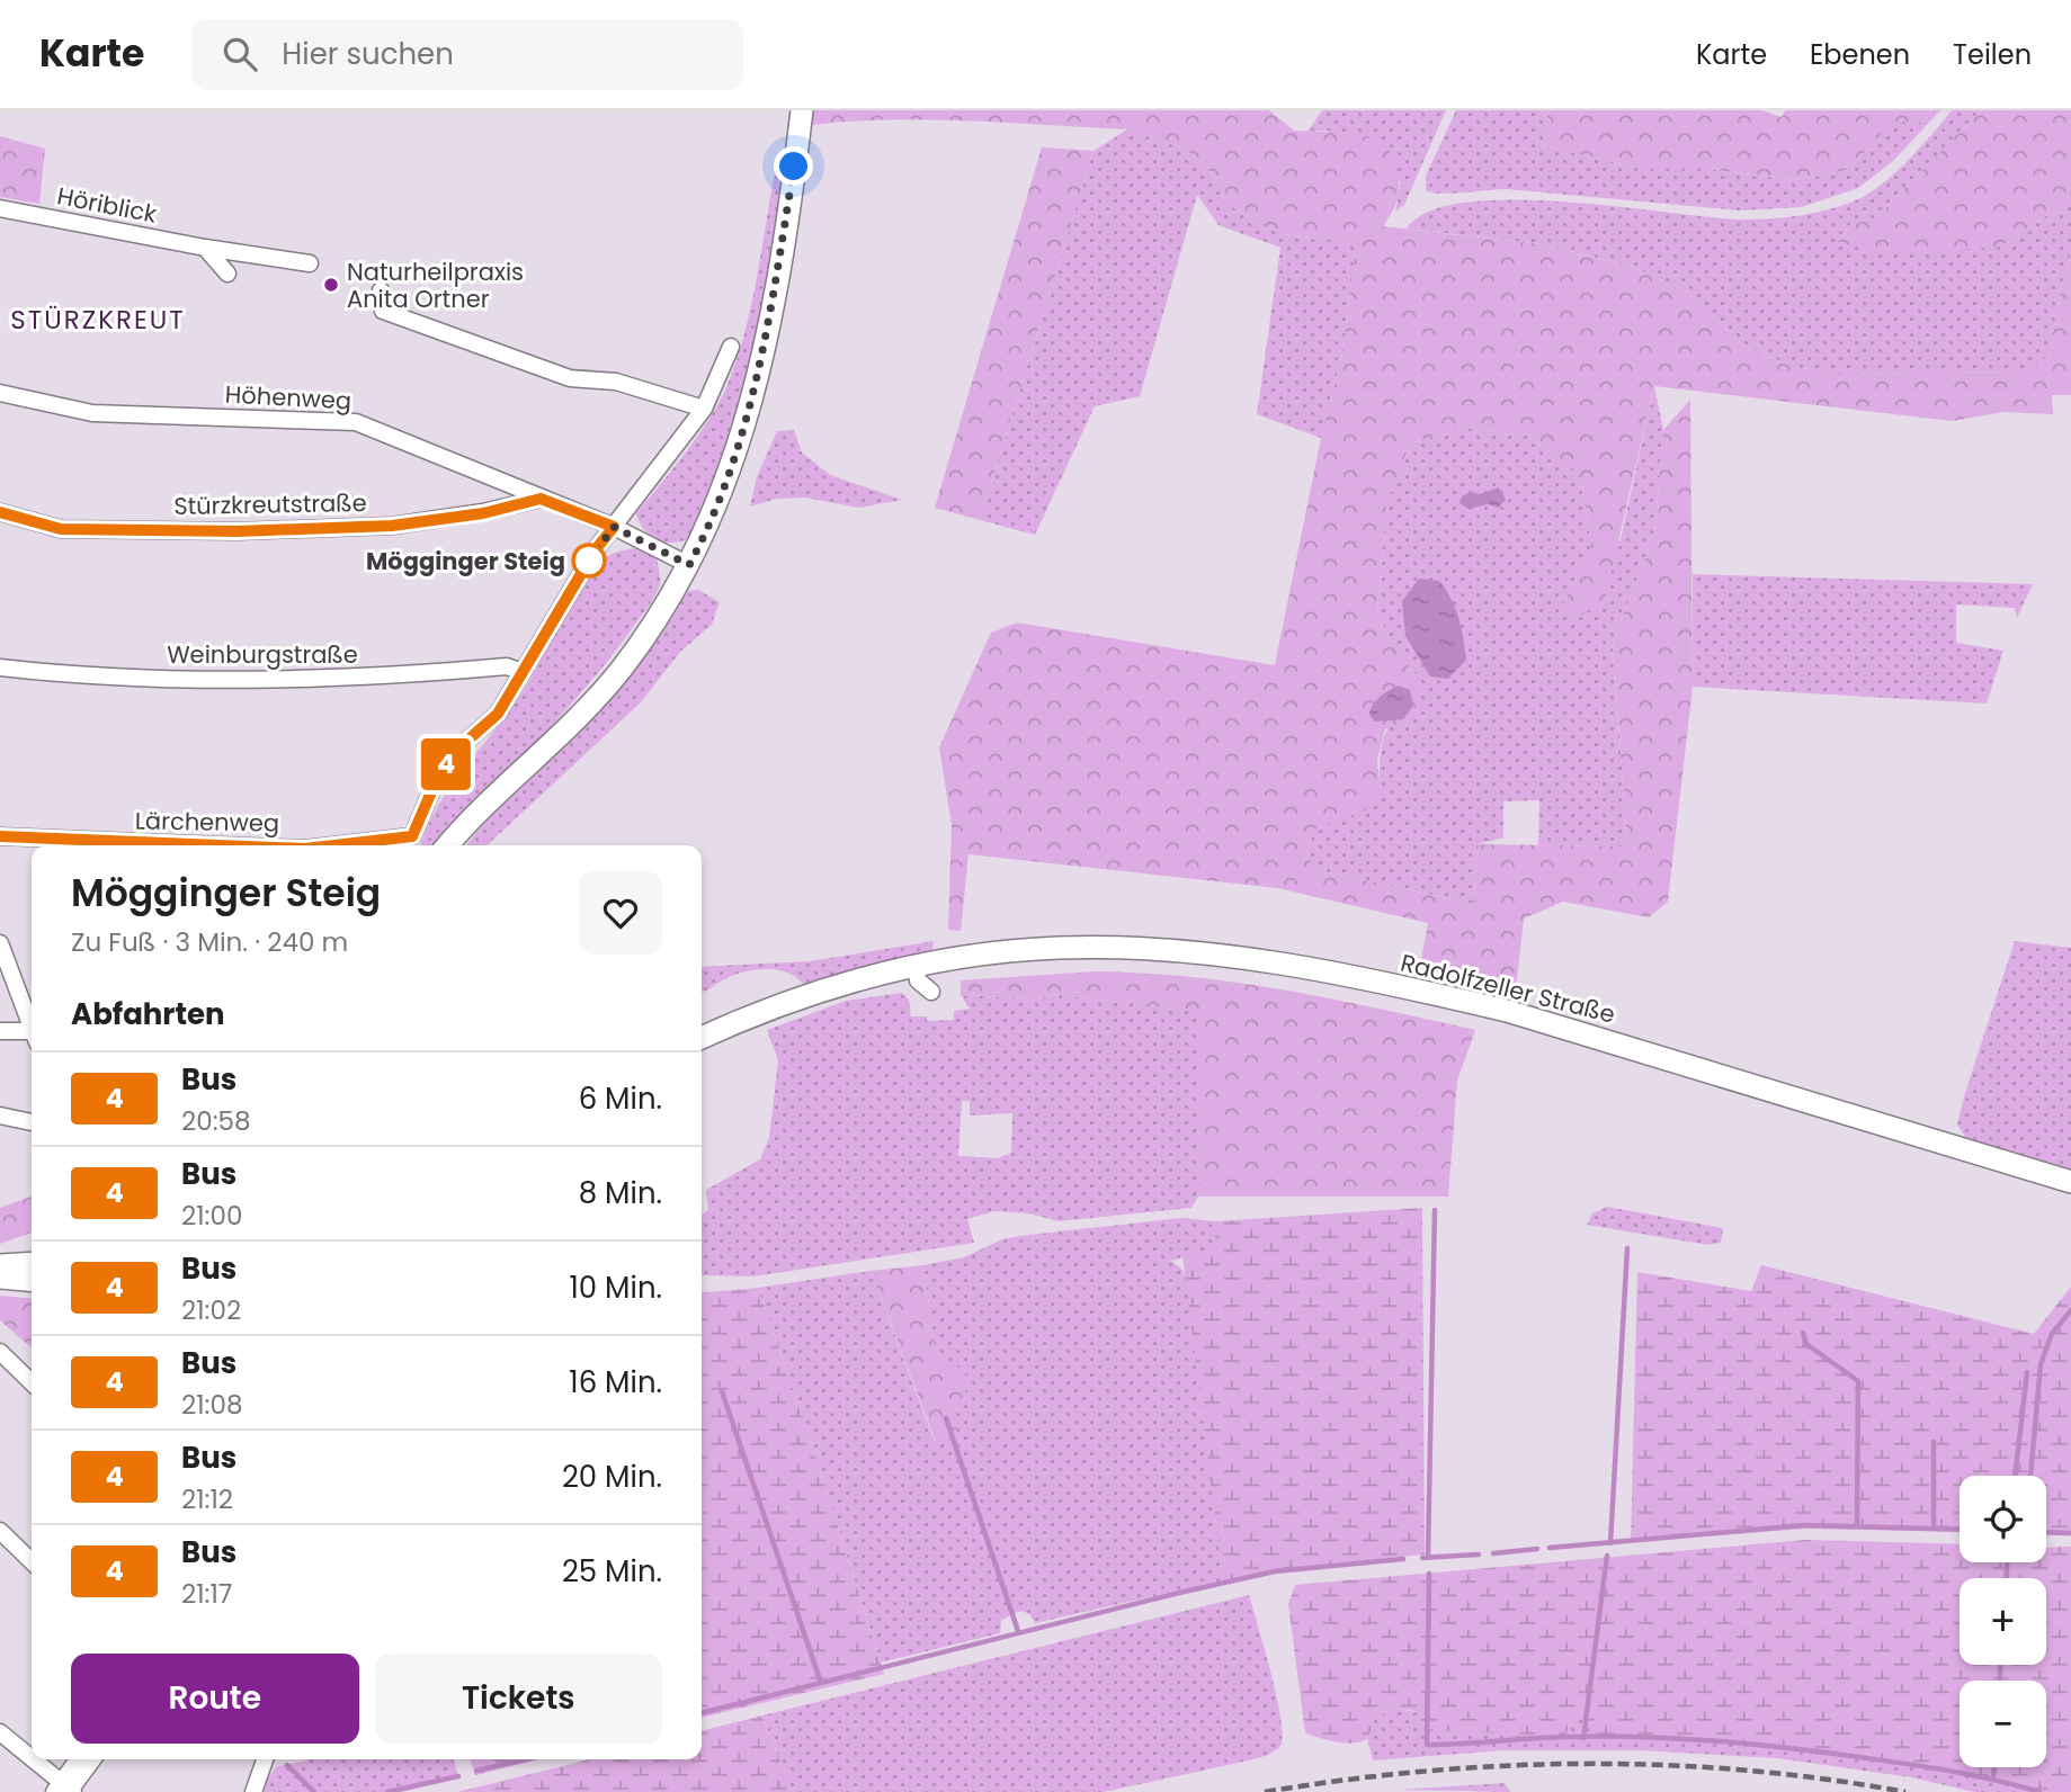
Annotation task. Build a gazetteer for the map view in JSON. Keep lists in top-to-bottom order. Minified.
{"streets":{"street":["Höriblick","Höhenweg","Stürzkreutstraße","Weinburgstraße","Lärchenweg","Radolfzeller Straße"]},"crossings":[["Höhenweg","Stürzkreutstraße"],["Weinburgstraße","Lärchenweg"]],"districts":["STÜRZKREUT"],"places":["Naturheilpraxis Anita Ortner","Mögginger Steig"],"lines":["bus line 4"],"page":{"header":"Karte","search":"Hier suchen","nav":["Karte","Ebenen","Teilen"],"on_map":"4","heading":[["Mögginger Steig","Zu Fuß · 3 Min. · 240 m"],"Abfahrten"],"list":[{"mark":"4","name":"Bus","note":"20:58","value":"6 Min."},{"mark":"4","name":"Bus","note":"21:00","value":"8 Min."},{"mark":"4","name":"Bus","note":"21:02","value":"10 Min."},{"mark":"4","name":"Bus","note":"21:08","value":"16 Min."},{"mark":"4","name":"Bus","note":"21:12","value":"20 Min."},{"mark":"4","name":"Bus","note":"21:17","value":"25 Min."}],"map_buttons":["+","−"],"buttons":["Route","Tickets"]}}
